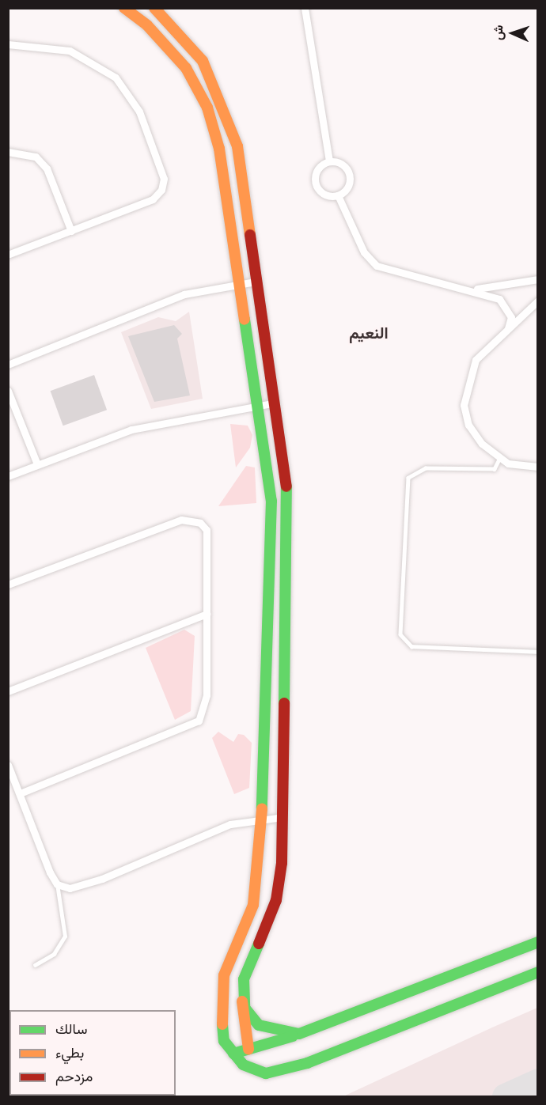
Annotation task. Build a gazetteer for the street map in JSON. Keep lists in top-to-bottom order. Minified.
{"districts":["النعيم"],"legend":["سالك","بطيء","مزدحم"],"north":"left"}
